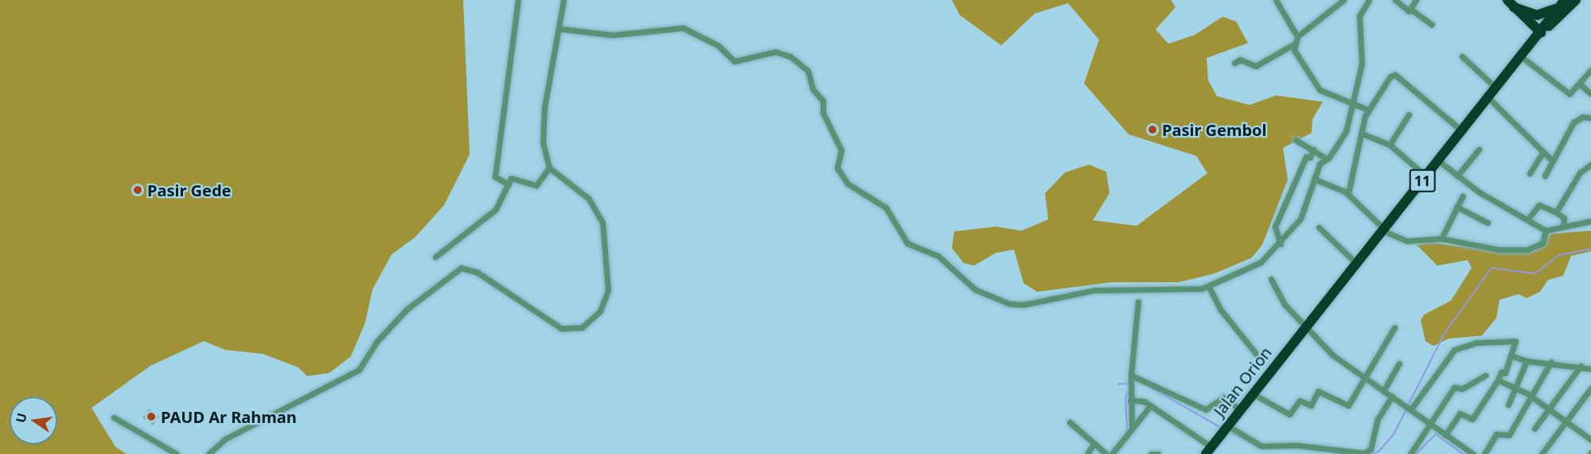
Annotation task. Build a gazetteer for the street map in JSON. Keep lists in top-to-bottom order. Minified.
{"streets":{"highway":["11","Jalan Orion"]},"crossings":[["11","Jalan Orion"]],"places":["Pasir Gembol","Pasir Gede","PAUD Ar Rahman"],"north":"left"}
